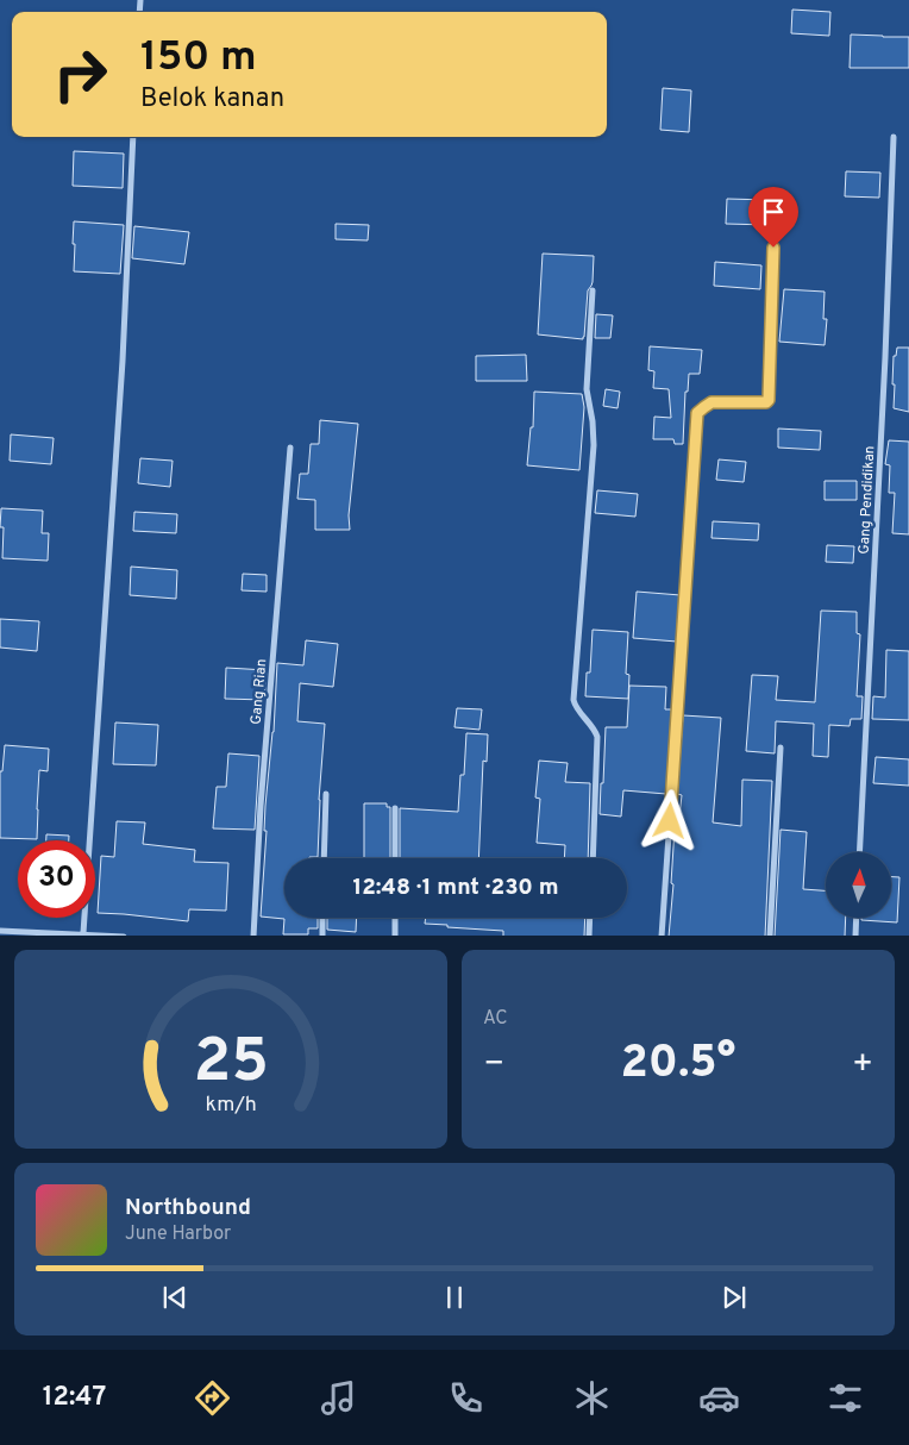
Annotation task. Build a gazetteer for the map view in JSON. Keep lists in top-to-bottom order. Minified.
{"streets":{"street":["Gang Pendidikan","Gang Rian"]},"north":"top","page":{"turn":["150 m","Belok kanan"],"limit":"30","trip":"12:48 · 1 mnt · 230 m","tile":"AC","heat":["−","20.5°","+"],"song":["Northbound","June Harbor"],"tabs":"12:47","gauge":["25","km/h"]}}
